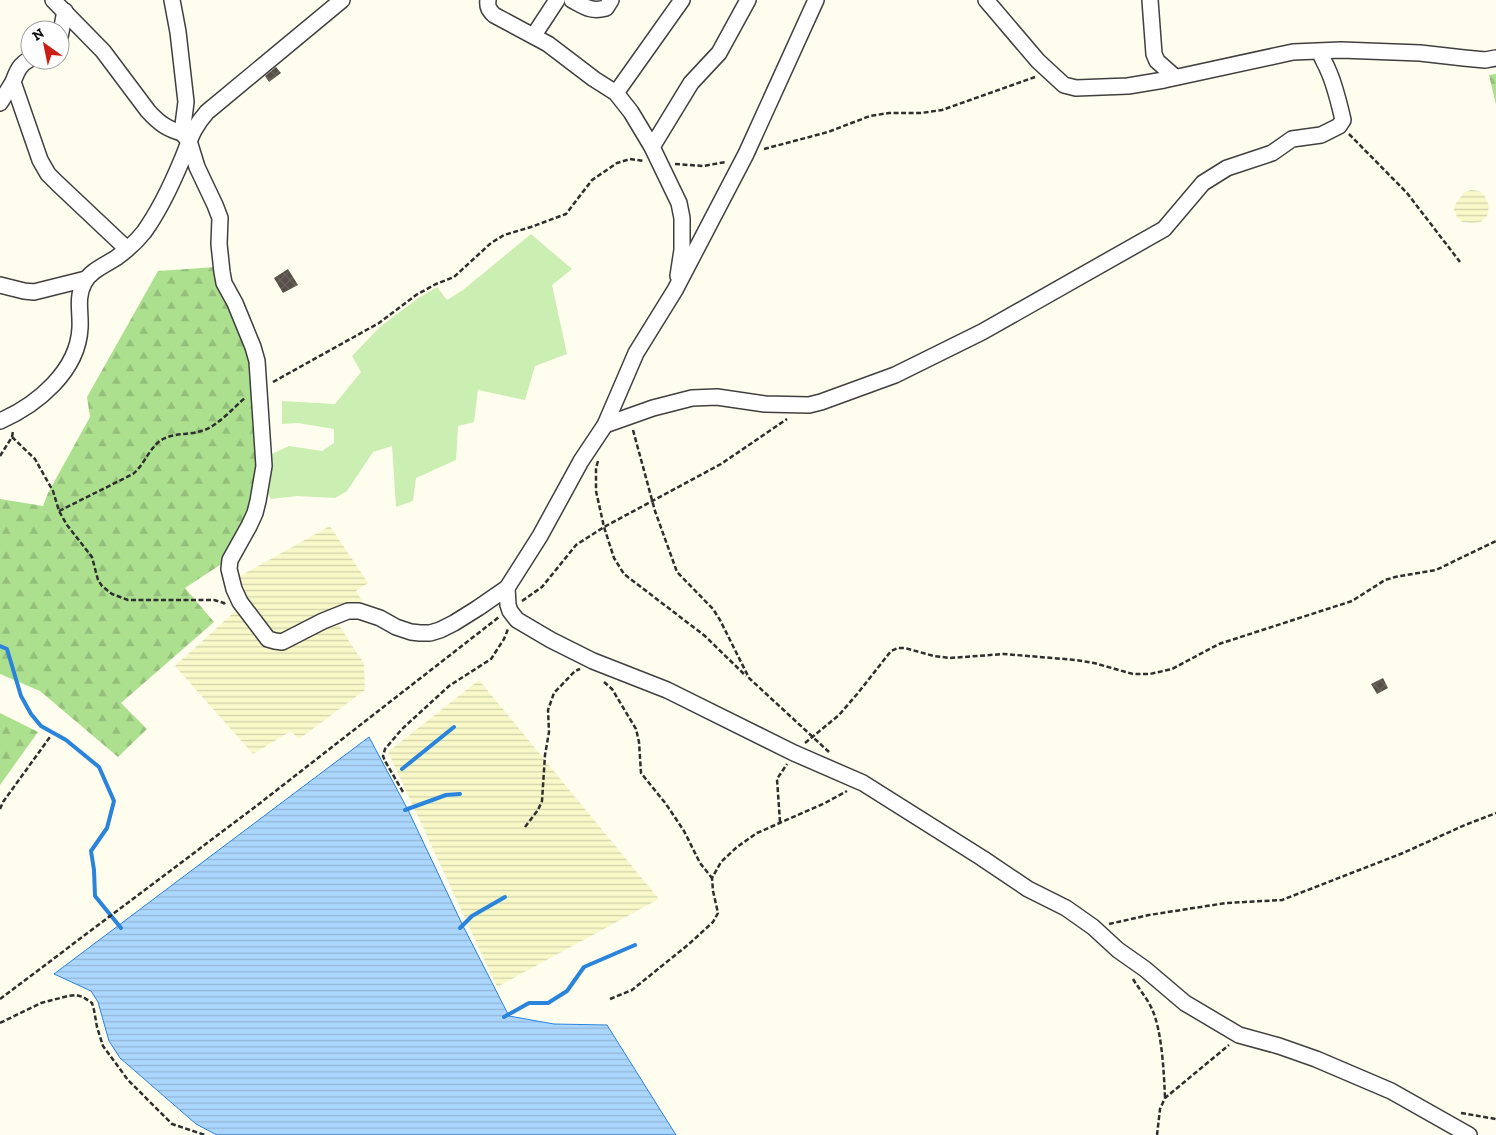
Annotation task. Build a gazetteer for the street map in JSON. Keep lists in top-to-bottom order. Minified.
{"north":"top left"}
